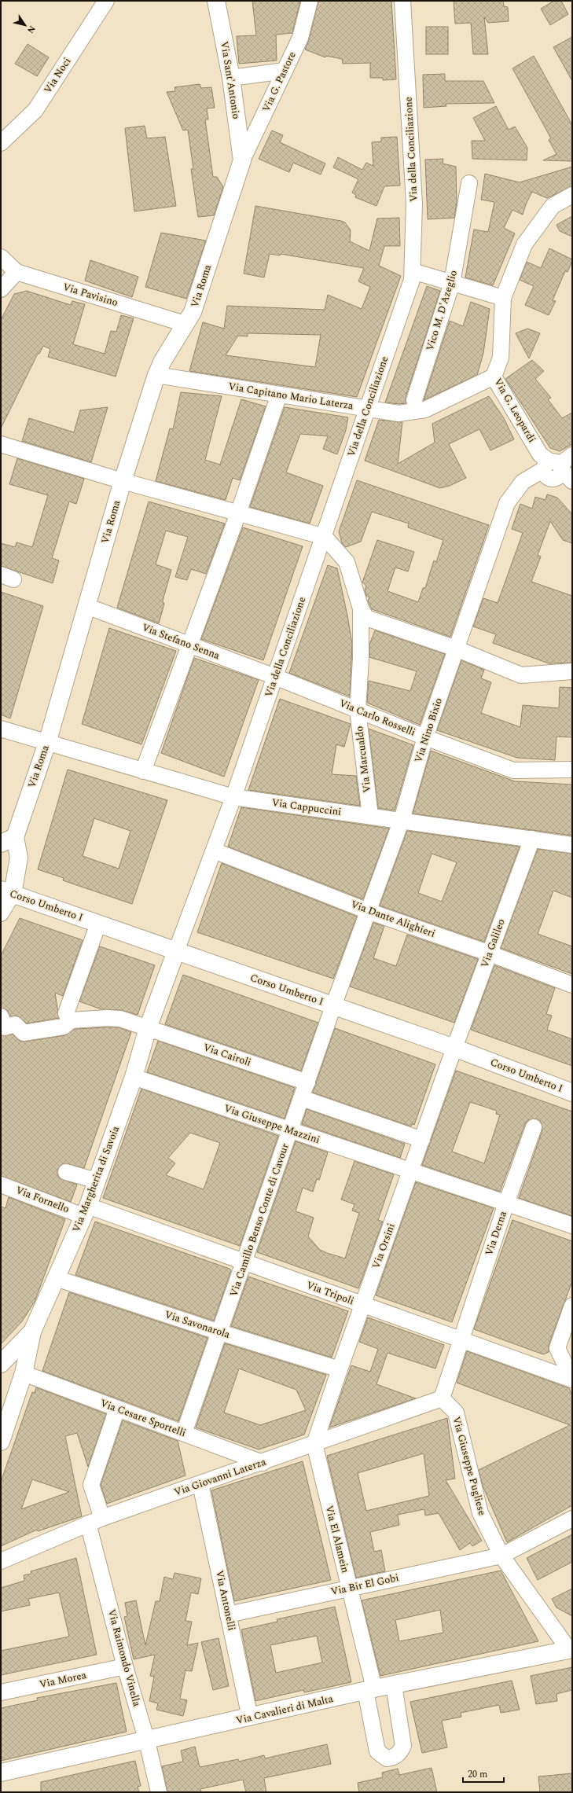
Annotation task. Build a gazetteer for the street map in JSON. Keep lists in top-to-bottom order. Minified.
{"streets":{"street":["Via Noci","Via Sant'Antonio","Via G. Pastore","Via della Conciliazione","Via Roma","Via Pavisino","Vico M. D'Azeglio","Via Capitano Mario Laterza","Via G. Leopardi","Via Stefano Senna","Via Carlo Rosselli","Via Nino Bixio","Via Marcualdo","Via Cappuccini","Corso Umberto I","Via Dante Alighieri","Via Galileo","Via Cairoli","Via Giuseppe Mazzini","Via Margherita di Savoia","Via Fornello","Via Camillo Benso Conte di Cavour","Via Derna","Via Orsini","Via Tripoli","Via Savonarola","Via Cesare Sportelli","Via Giuseppe Pugliese","Via Giovanni Laterza","Via El Alamein","Via Bir El Gobi","Via Antonelli","Via Raimondo Vinella","Via Morea","Via Cavalieri di Malta"]},"crossings":[["Via Sant'Antonio","Via G. Pastore"],["Via Sant'Antonio","Via Roma"],["Via G. Pastore","Via Roma"],["Via della Conciliazione","Via Capitano Mario Laterza"],["Via della Conciliazione","Via Stefano Senna"],["Via della Conciliazione","Via Carlo Rosselli"],["Via della Conciliazione","Via Cappuccini"],["Via della Conciliazione","Corso Umberto I"],["Via della Conciliazione","Via Dante Alighieri"],["Via della Conciliazione","Via Margherita di Savoia"],["Via Roma","Via Pavisino"],["Via Roma","Via Capitano Mario Laterza"],["Via Roma","Via Stefano Senna"],["Via Roma","Via Cappuccini"],["Via Roma","Corso Umberto I"],["Via Capitano Mario Laterza","Via G. Leopardi"],["Via G. Leopardi","Via Nino Bixio"],["Via Stefano Senna","Via Carlo Rosselli"],["Via Carlo Rosselli","Via Nino Bixio"],["Via Carlo Rosselli","Via Marcualdo"],["Via Nino Bixio","Via Cappuccini"],["Via Nino Bixio","Corso Umberto I"],["Via Nino Bixio","Via Dante Alighieri"],["Via Nino Bixio","Via Camillo Benso Conte di Cavour"],["Via Marcualdo","Via Cappuccini"],["Via Cappuccini","Via Galileo"],["Corso Umberto I","Via Galileo"],["Corso Umberto I","Via Margherita di Savoia"],["Corso Umberto I","Via Camillo Benso Conte di Cavour"],["Corso Umberto I","Via Orsini"],["Via Dante Alighieri","Via Galileo"],["Via Galileo","Via Orsini"],["Via Cairoli","Via Margherita di Savoia"],["Via Cairoli","Via Camillo Benso Conte di Cavour"],["Via Giuseppe Mazzini","Via Margherita di Savoia"],["Via Giuseppe Mazzini","Via Camillo Benso Conte di Cavour"],["Via Giuseppe Mazzini","Via Derna"],["Via Giuseppe Mazzini","Via Orsini"],["Via Margherita di Savoia","Via Fornello"],["Via Margherita di Savoia","Via Tripoli"],["Via Margherita di Savoia","Via Savonarola"],["Via Margherita di Savoia","Via Cesare Sportelli"],["Via Fornello","Via Tripoli"],["Via Camillo Benso Conte di Cavour","Via Tripoli"],["Via Camillo Benso Conte di Cavour","Via Savonarola"],["Via Camillo Benso Conte di Cavour","Via Cesare Sportelli"],["Via Derna","Via Tripoli"],["Via Orsini","Via Tripoli"],["Via Orsini","Via Savonarola"],["Via Orsini","Via Giovanni Laterza"],["Via Orsini","Via El Alamein"],["Via Cesare Sportelli","Via Giovanni Laterza"],["Via Cesare Sportelli","Via Raimondo Vinella"],["Via Giuseppe Pugliese","Via Giovanni Laterza"],["Via Giuseppe Pugliese","Via Bir El Gobi"],["Via Giuseppe Pugliese","Via Cavalieri di Malta"],["Via Giovanni Laterza","Via El Alamein"],["Via Giovanni Laterza","Via Antonelli"],["Via Giovanni Laterza","Via Raimondo Vinella"],["Via El Alamein","Via Bir El Gobi"],["Via El Alamein","Via Cavalieri di Malta"],["Via Bir El Gobi","Via Antonelli"],["Via Antonelli","Via Cavalieri di Malta"],["Via Raimondo Vinella","Via Morea"],["Via Raimondo Vinella","Via Cavalieri di Malta"]],"scale_bar":"20 m","north":"bottom right"}
